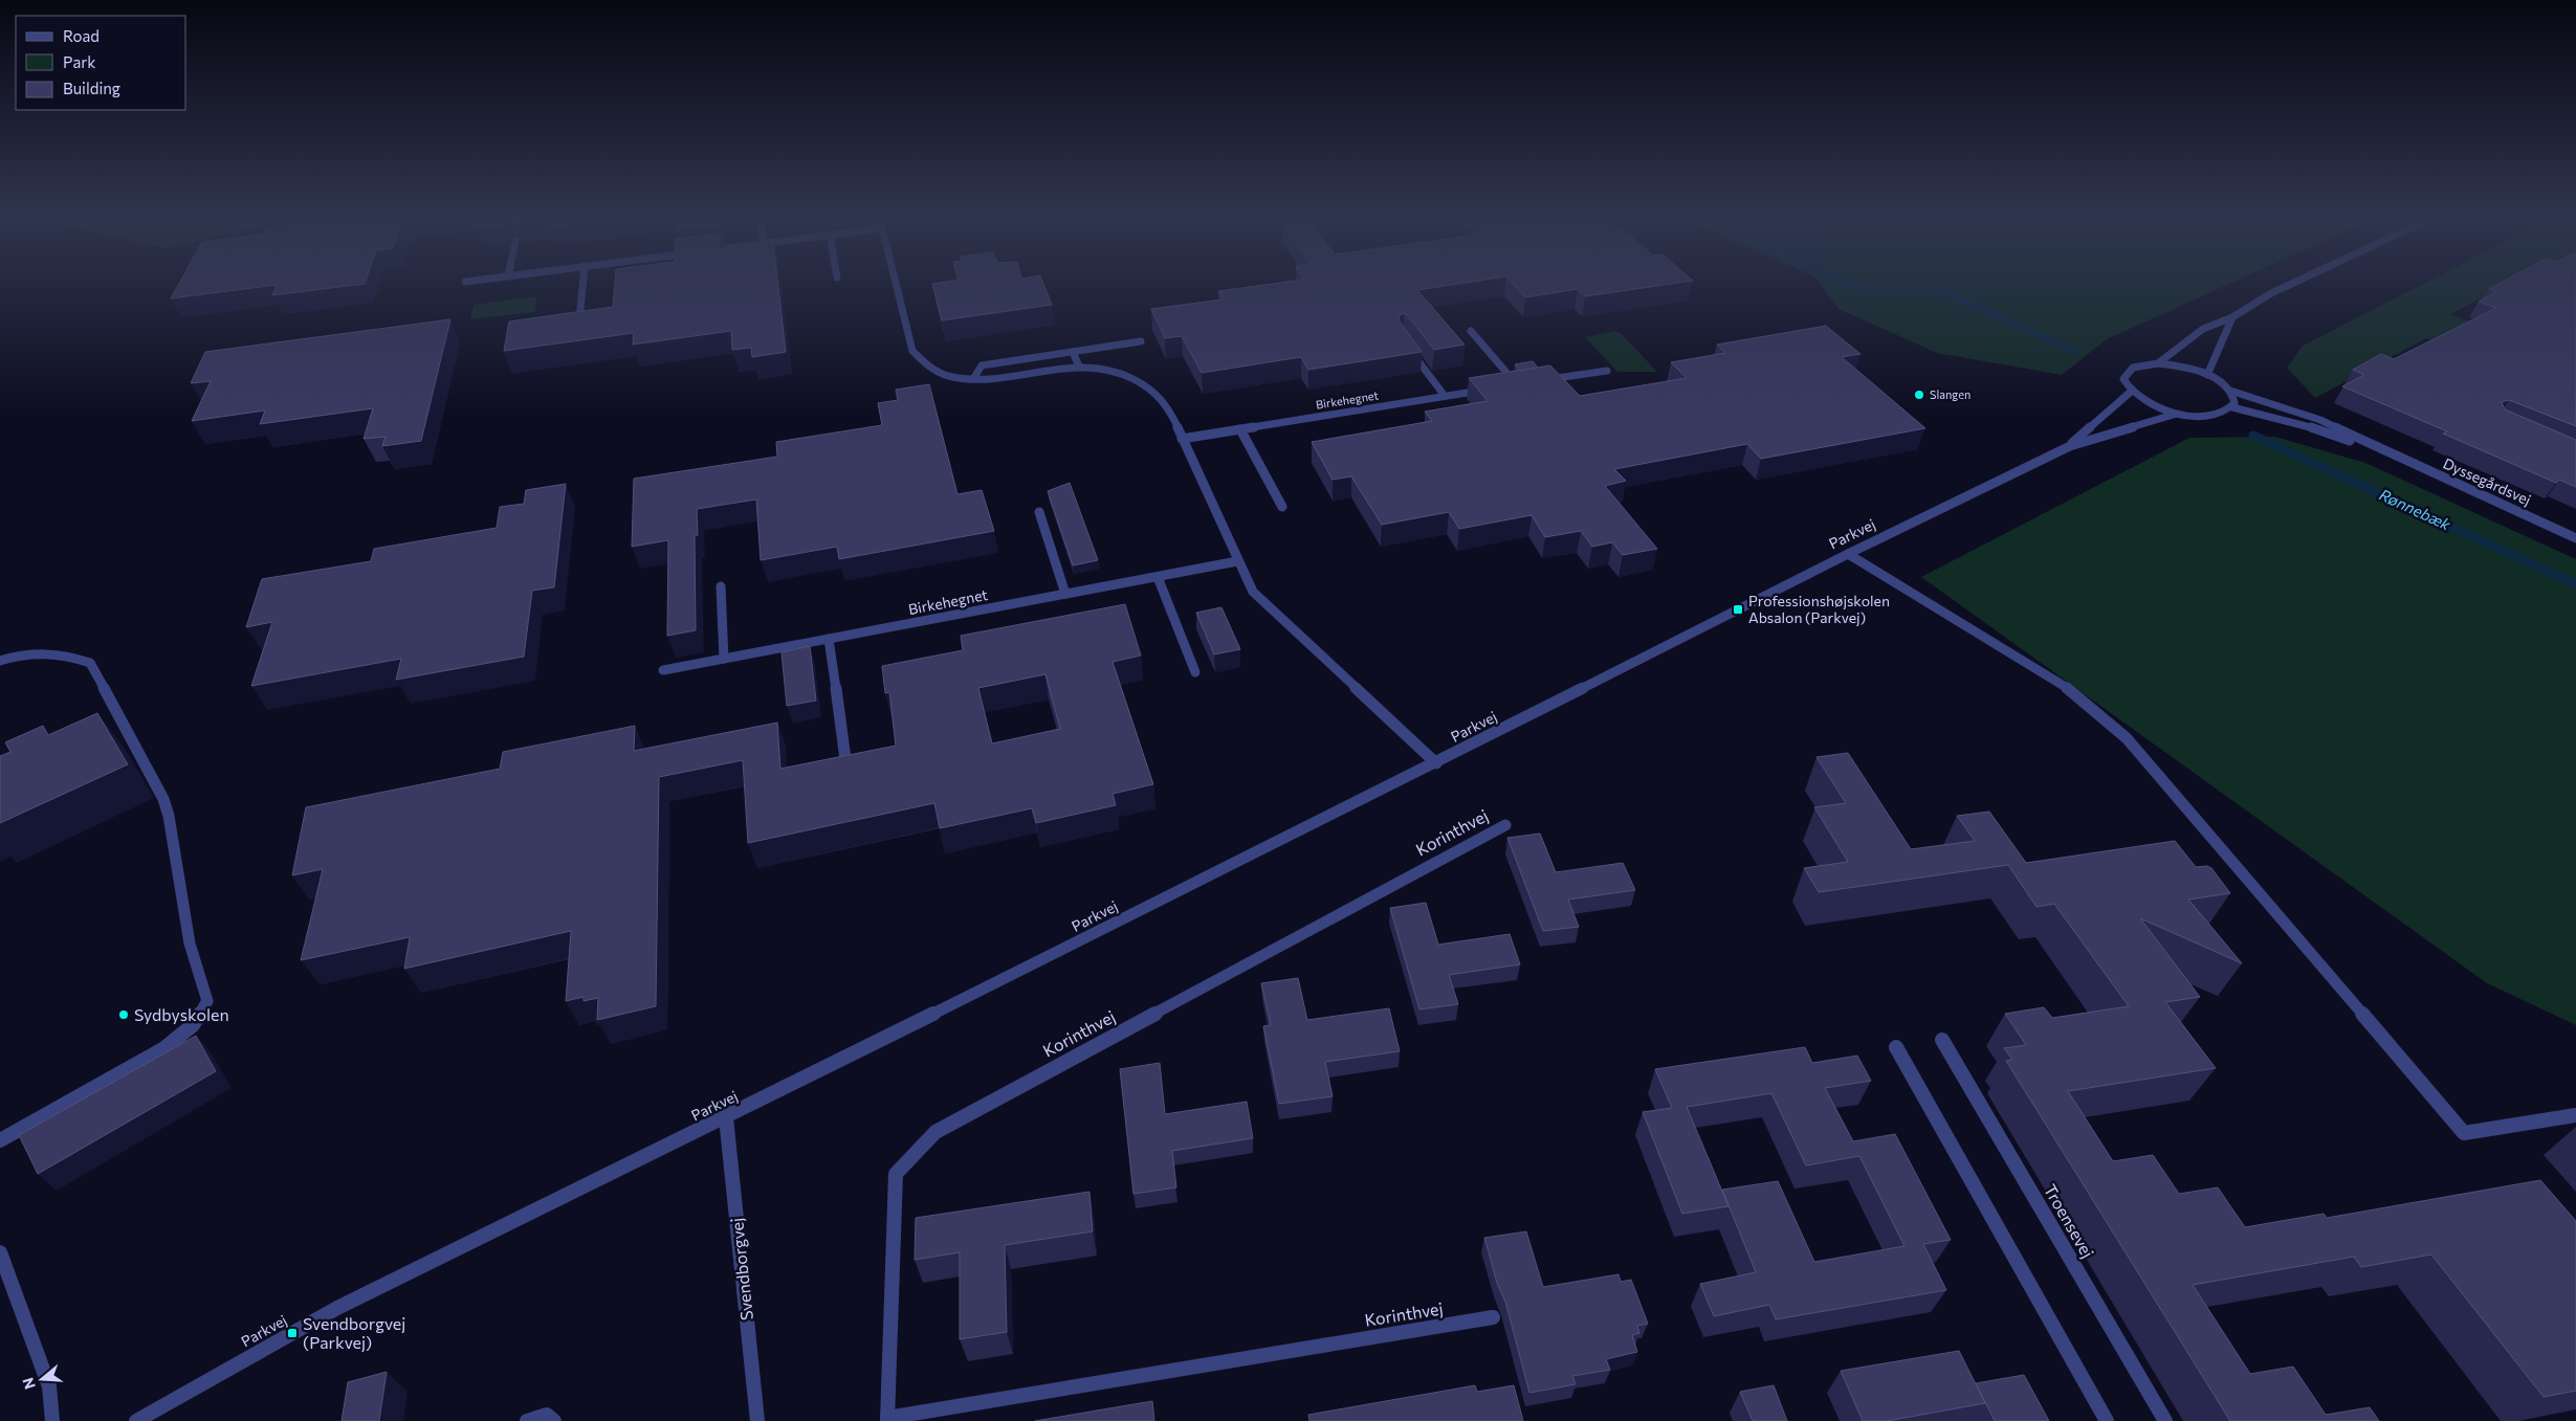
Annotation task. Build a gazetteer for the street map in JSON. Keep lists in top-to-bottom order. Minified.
{"streets":{"street":["Birkehegnet","Dyssegårdsvej","Parkvej","Korinthvej","Troensevej","Svendborgvej"]},"crossings":[["Parkvej","Svendborgvej"]],"water":["Rønnebæk"],"places":{"other":["Slangen","Sydbyskolen"],"transit":["Professionshøjskolen Absalon (Parkvej)","Svendborgvej (Parkvej)"]},"legend":["Road","Park","Building"],"north":"left"}
